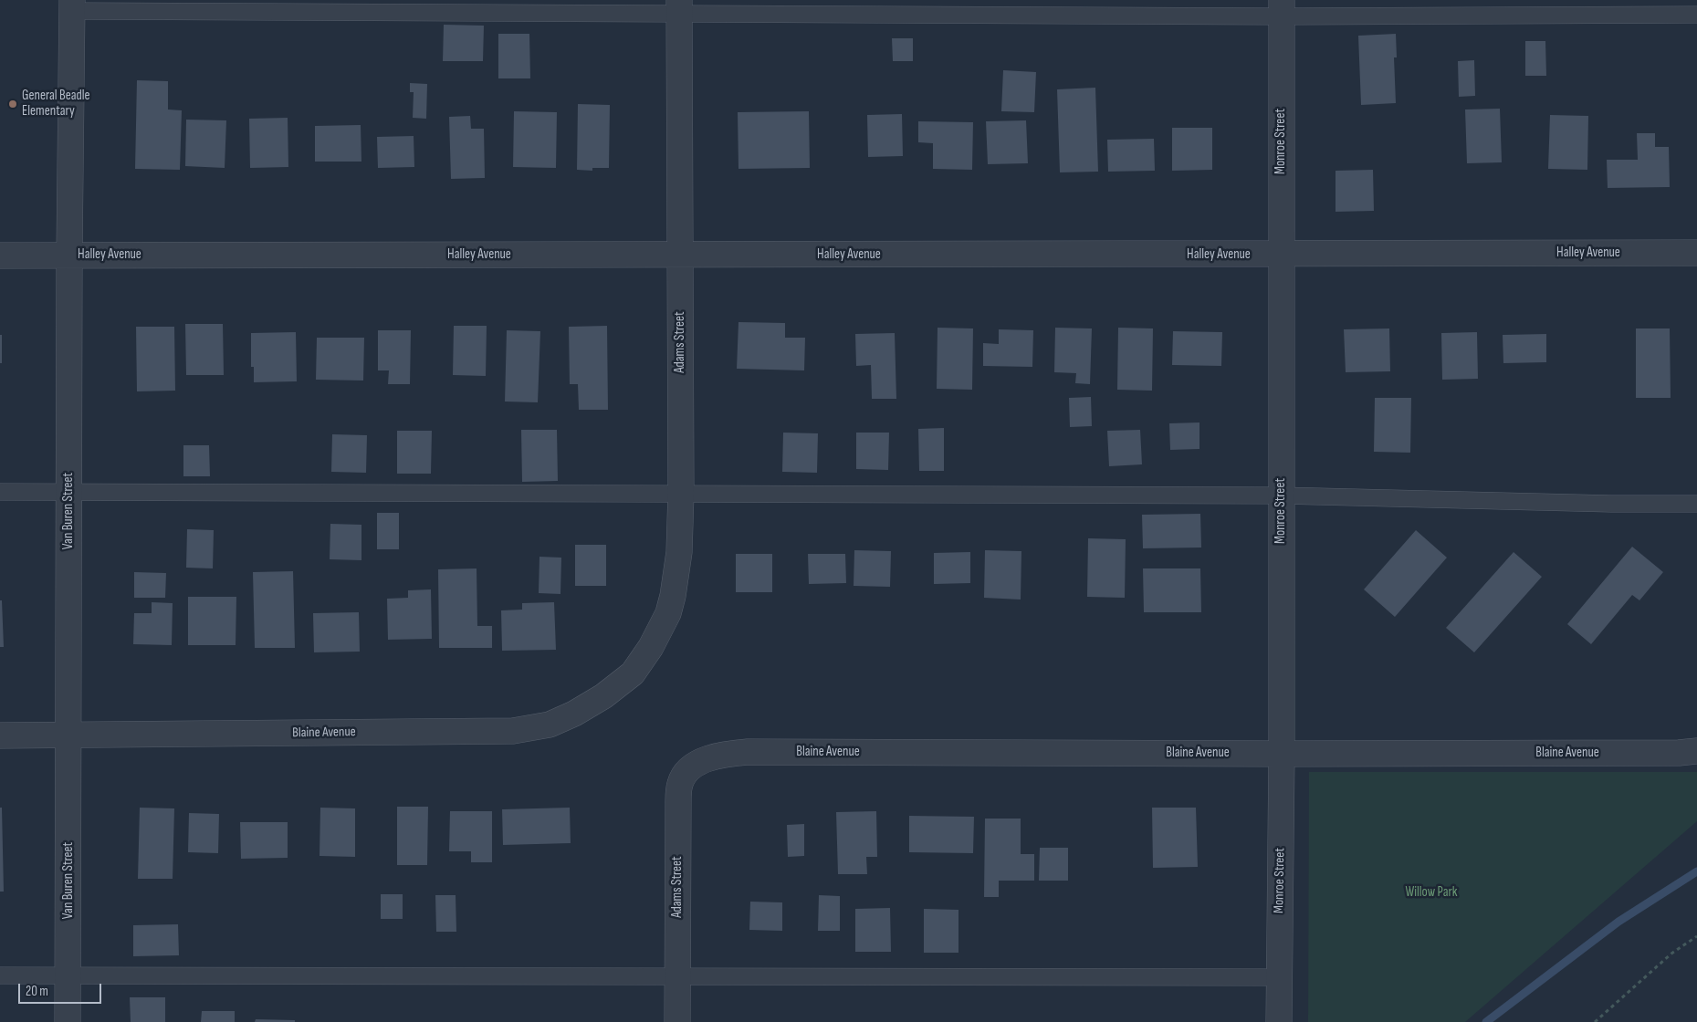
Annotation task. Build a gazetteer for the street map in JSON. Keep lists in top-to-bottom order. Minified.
{"streets":{"street":["Monroe Street","Halley Avenue","Adams Street","Van Buren Street","Blaine Avenue"]},"crossings":[["Monroe Street","Halley Avenue"],["Monroe Street","Blaine Avenue"],["Halley Avenue","Adams Street"],["Halley Avenue","Van Buren Street"],["Adams Street","Blaine Avenue"],["Van Buren Street","Blaine Avenue"]],"parks":["Willow Park"],"places":["General Beadle Elementary"],"scale_bar":"20 m"}
